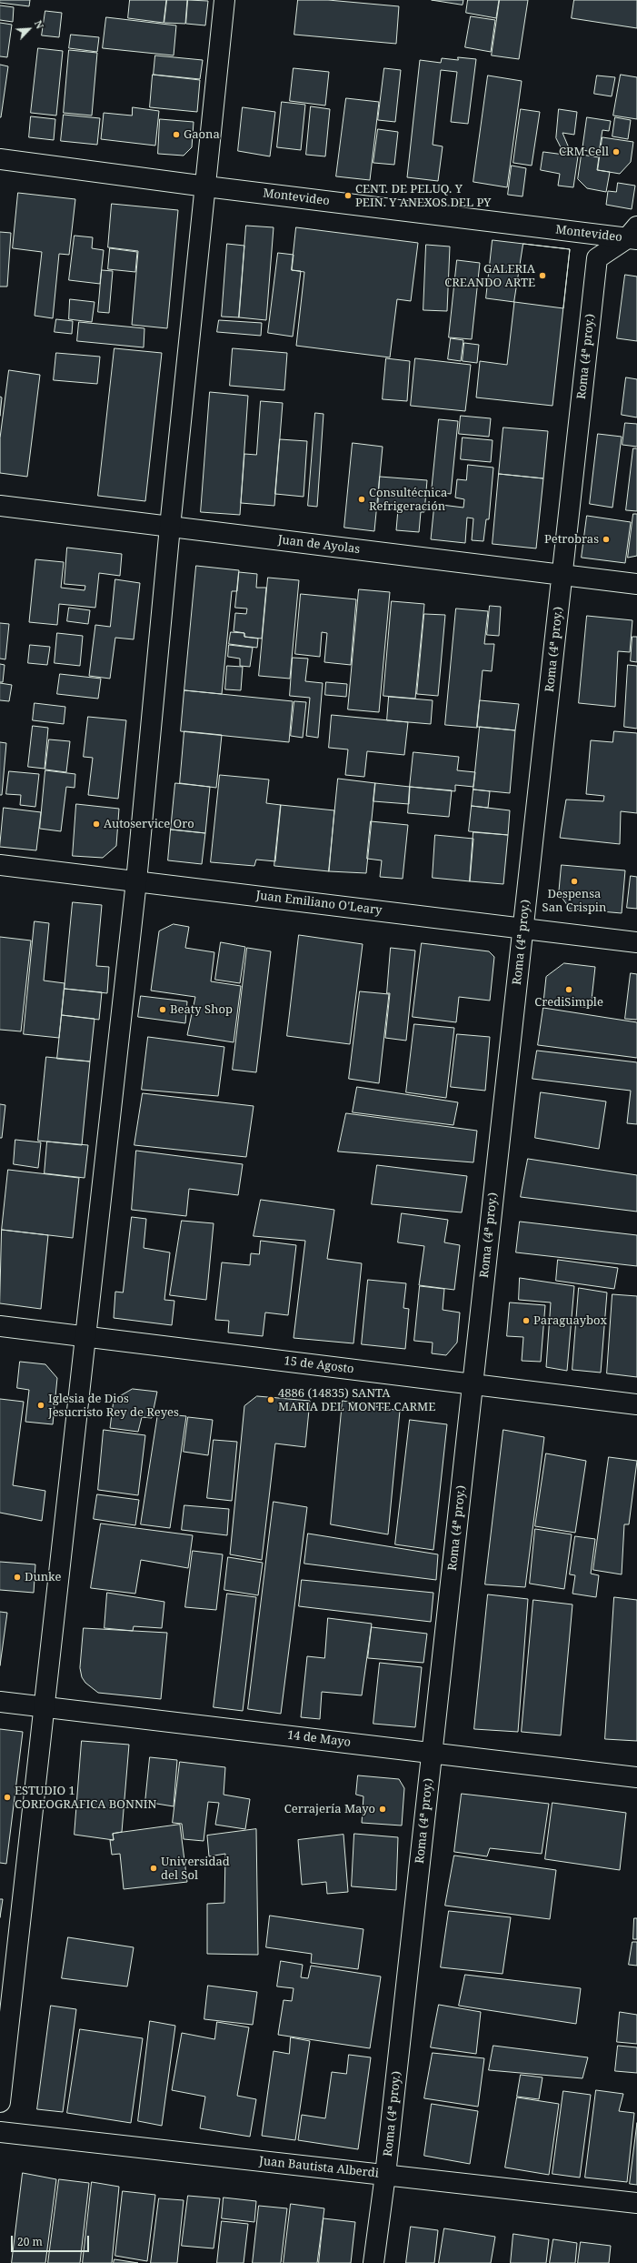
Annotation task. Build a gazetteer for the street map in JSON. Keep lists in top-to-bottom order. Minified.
{"streets":{"street":["Montevideo","Roma (4ª proy.)","Juan de Ayolas","Juan Emiliano O'Leary","15 de Agosto","14 de Mayo","Juan Bautista Alberdi"]},"crossings":[["Montevideo","Roma (4ª proy.)"],["Roma (4ª proy.)","Juan de Ayolas"],["Roma (4ª proy.)","Juan Emiliano O'Leary"],["Roma (4ª proy.)","15 de Agosto"],["Roma (4ª proy.)","14 de Mayo"],["Roma (4ª proy.)","Juan Bautista Alberdi"]],"places":["Gaona","CRM Cell","CENT. DE PELUQ. Y PEIN. Y ANEXOS DEL PY","GALERIA CREANDO ARTE","Consultécnica Refrigeración","Petrobras","Autoservice Oro","Despensa San Crispin","CrediSimple","Beaty Shop","Paraguaybox","4886 (14835) SANTA MARIA DEL MONTE CARME","Iglesia de Dios Jesucristo Rey de Reyes","Dunke","ESTUDIO 1 COREOGRAFICA BONNIN","Cerrajería Mayo","Universidad del Sol"],"scale_bar":"20 m","north":"top right"}
